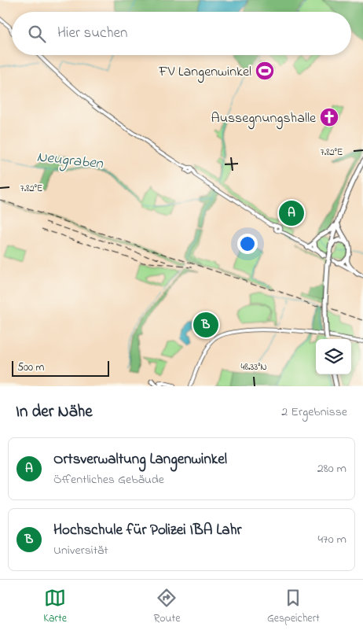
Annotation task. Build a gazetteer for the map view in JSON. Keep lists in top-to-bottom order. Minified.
{"water":["Neugraben"],"places":{"sports":["FV Langenwinkel"],"church":["Aussegnungshalle"]},"scale_bar":"500 m","page":{"search":"Hier suchen","pins":["A","B"],"scale":"500 m","heading":["In der Nähe","2 Ergebnisse"],"list":[{"mark":"A","name":"Ortsverwaltung Langenwinkel","note":"Öffentliches Gebäude","value":"280 m"},{"mark":"B","name":"Hochschule für Polizei IBA Lahr","note":"Universität","value":"470 m"}],"nav":["Karte","Route","Gespeichert"]},"coordinates":["7.82°E","48.33°N"]}
